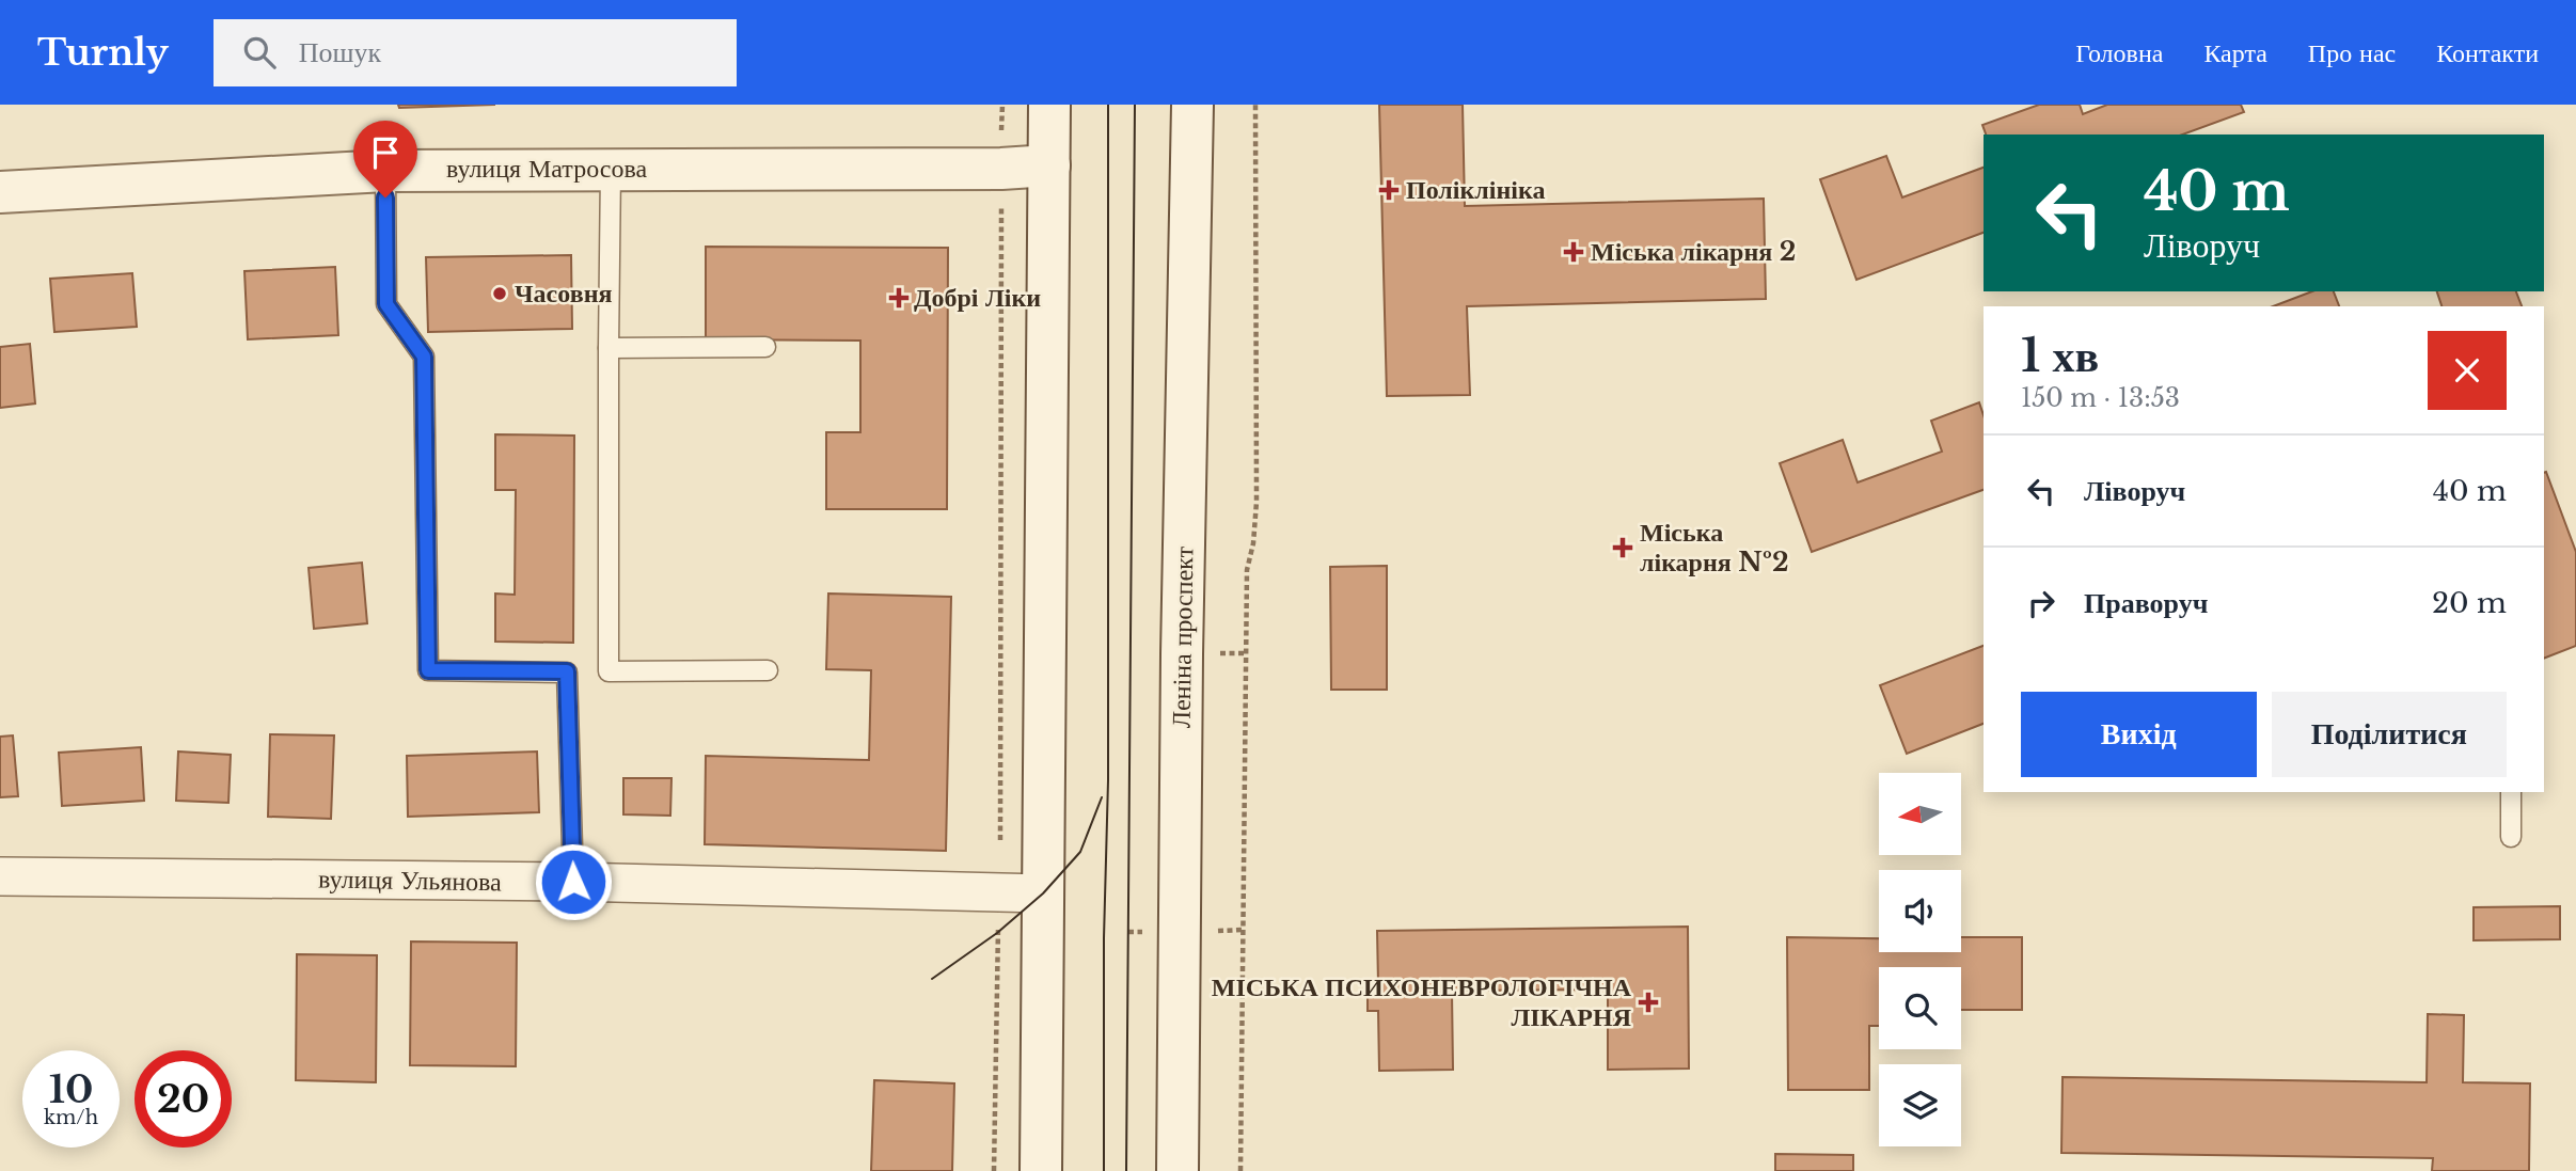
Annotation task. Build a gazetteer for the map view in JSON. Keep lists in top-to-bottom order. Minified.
{"streets":{"main road":["вулиця Матросова","Леніна проспект"],"street":["вулиця Ульянова"]},"places":{"health":["Поліклініка","Міська лікарня 2","Добрі Ліки","Міська лікарня №2","МІСЬКА ПСИХОНЕВРОЛОГІЧНА ЛІКАРНЯ"],"other":["Часовня"]},"north":"left","page":{"header":"Turnly","search":"Пошук","nav":["Головна","Карта","Про нас","Контакти"],"turn":["40 m","Ліворуч"],"heading":["1 хв","150 m · 13:53"],"list":[{"name":"Ліворуч","value":"40 m"},{"name":"Праворуч","value":"20 m"}],"buttons":["Вихід","Поділитися"],"speed":"10 km/h","limit":"20"}}
